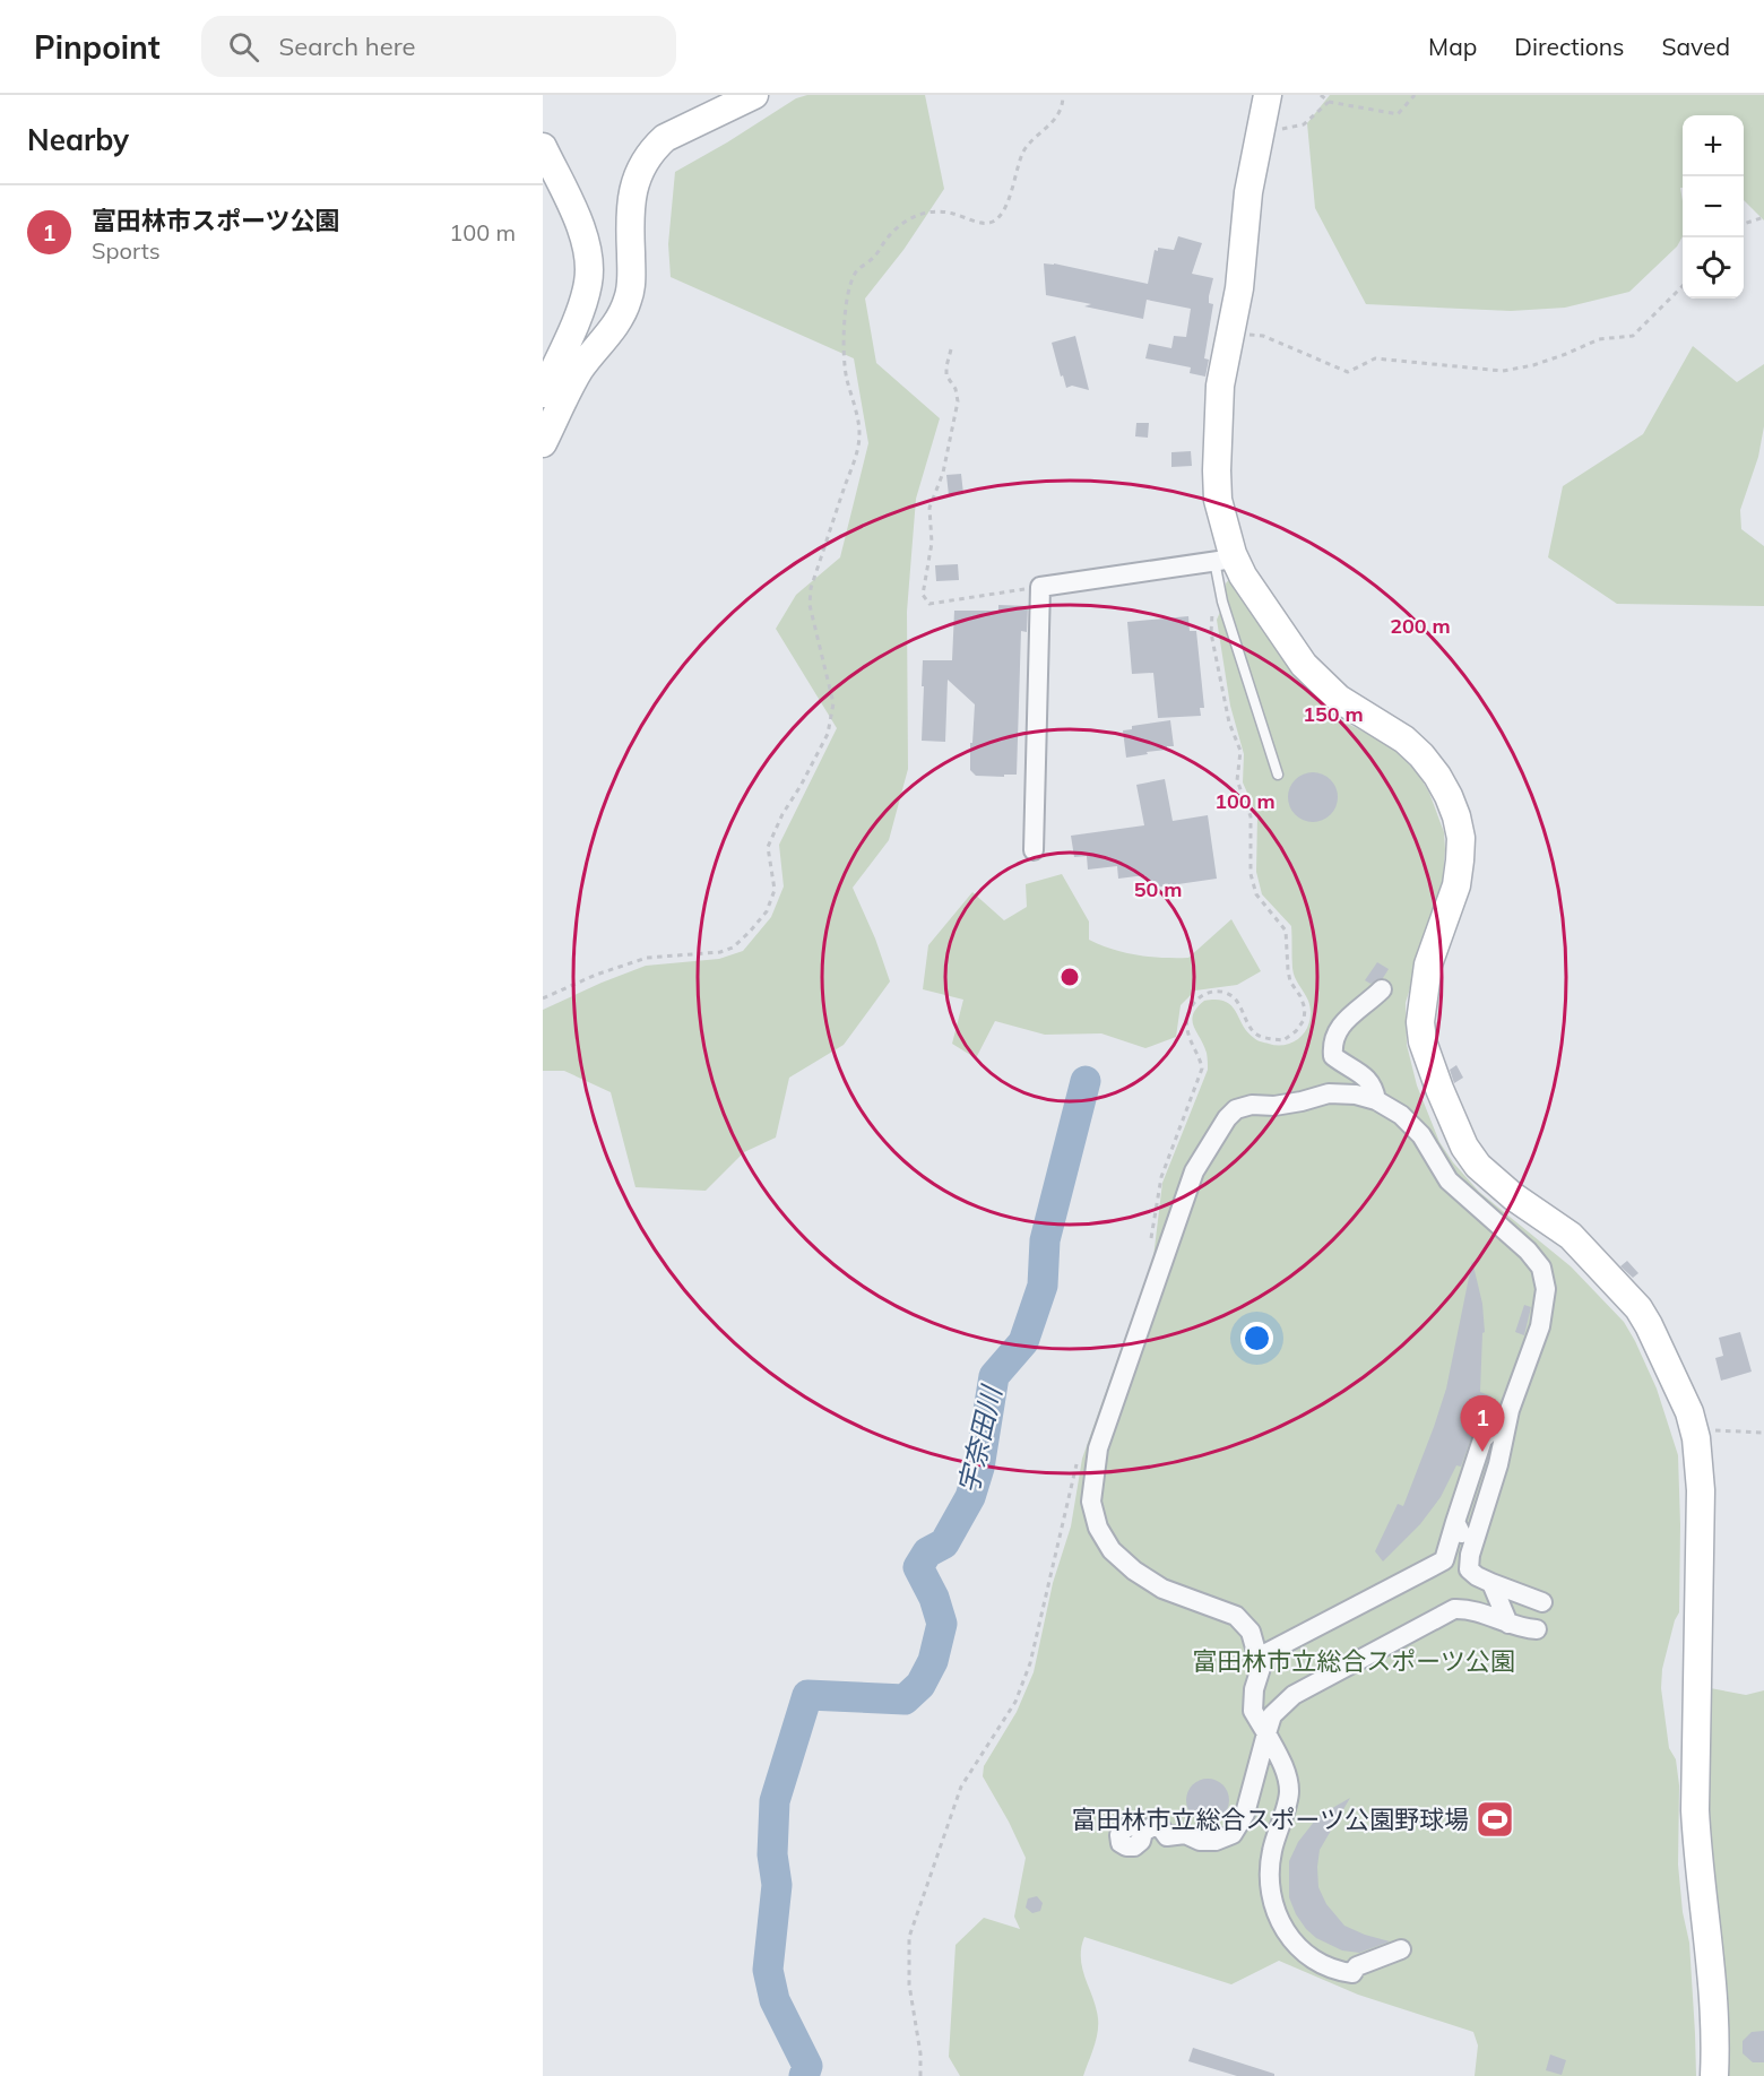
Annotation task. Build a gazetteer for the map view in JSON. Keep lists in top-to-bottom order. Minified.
{"water":["宇奈田川"],"parks":["富田林市立総合スポーツ公園"],"places":{"sports":["富田林市立総合スポーツ公園野球場"]},"page":{"header":"Pinpoint","search":"Search here","nav":["Map","Directions","Saved"],"heading":"Nearby","map_buttons":["+","−"],"list":[{"mark":"1","name":"富田林市スポーツ公園","note":"Sports","value":"100 m"}],"pins":"1"},"rings":["200 m","150 m","100 m","50 m"]}
